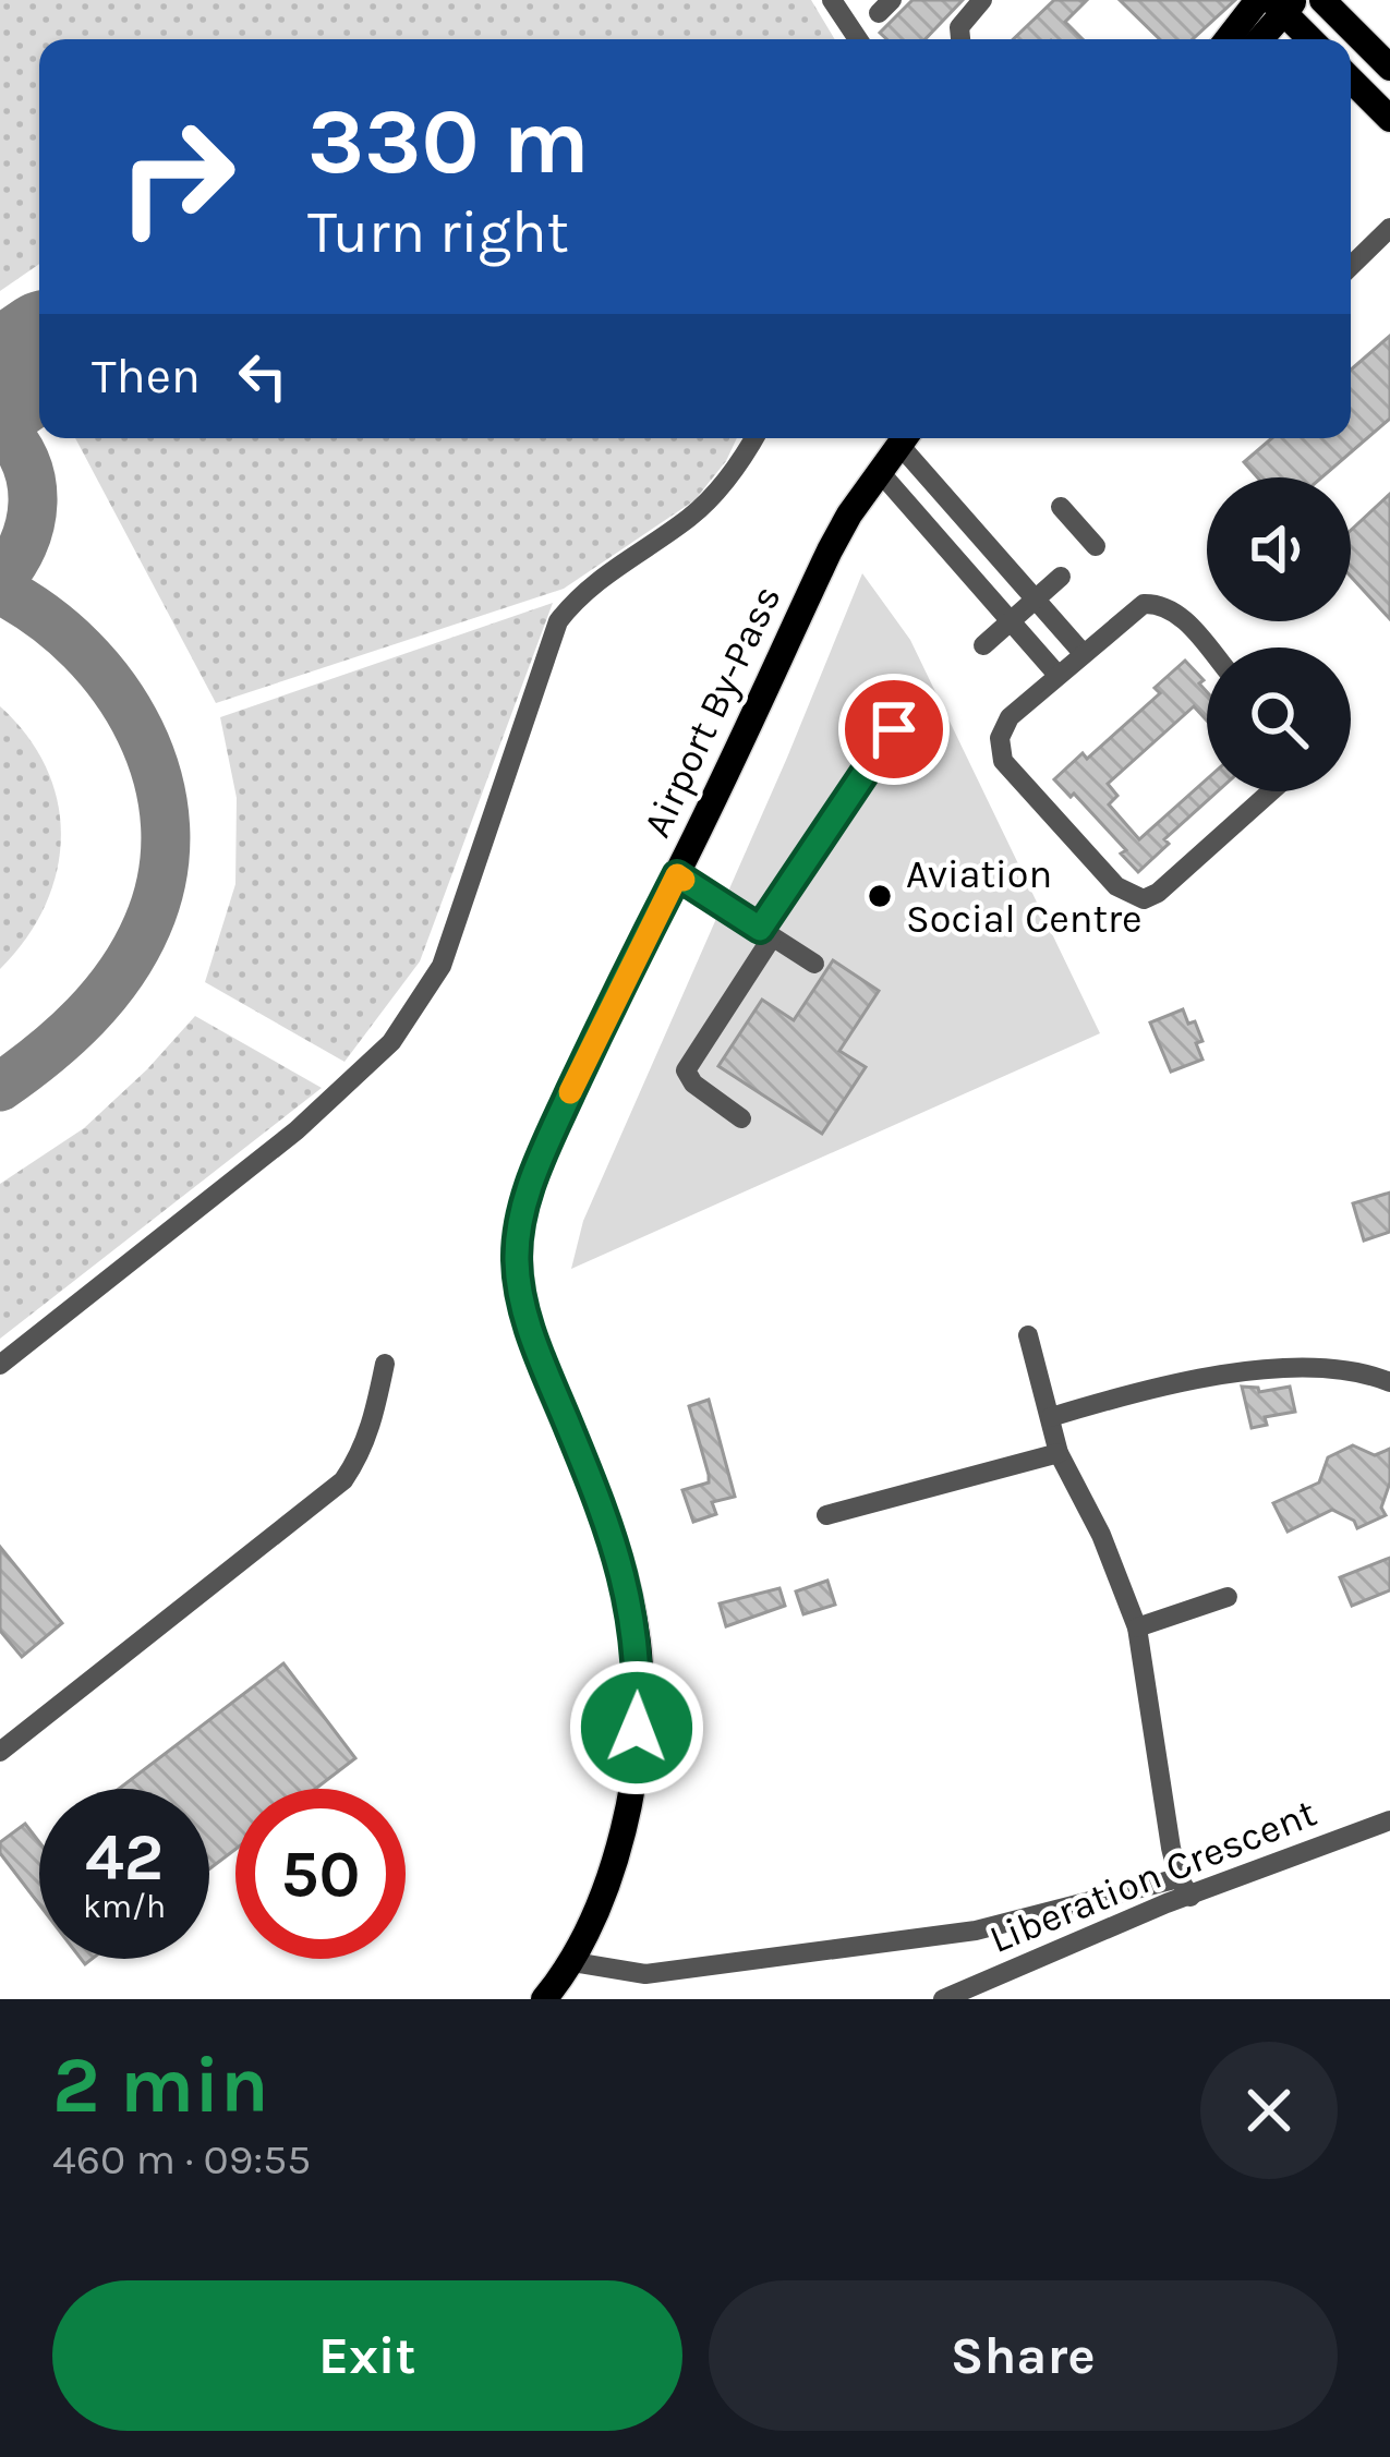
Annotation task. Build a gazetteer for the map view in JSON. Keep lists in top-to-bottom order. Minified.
{"streets":{"main road":["Airport By-Pass"],"street":["Liberation Crescent"]},"places":["Aviation Social Centre"],"page":{"turn":["330 m","Turn right"],"then":"Then","speed":"42 km/h","limit":"50","heading":["2 min","460 m · 09:55"],"buttons":["Exit","Share"]}}
